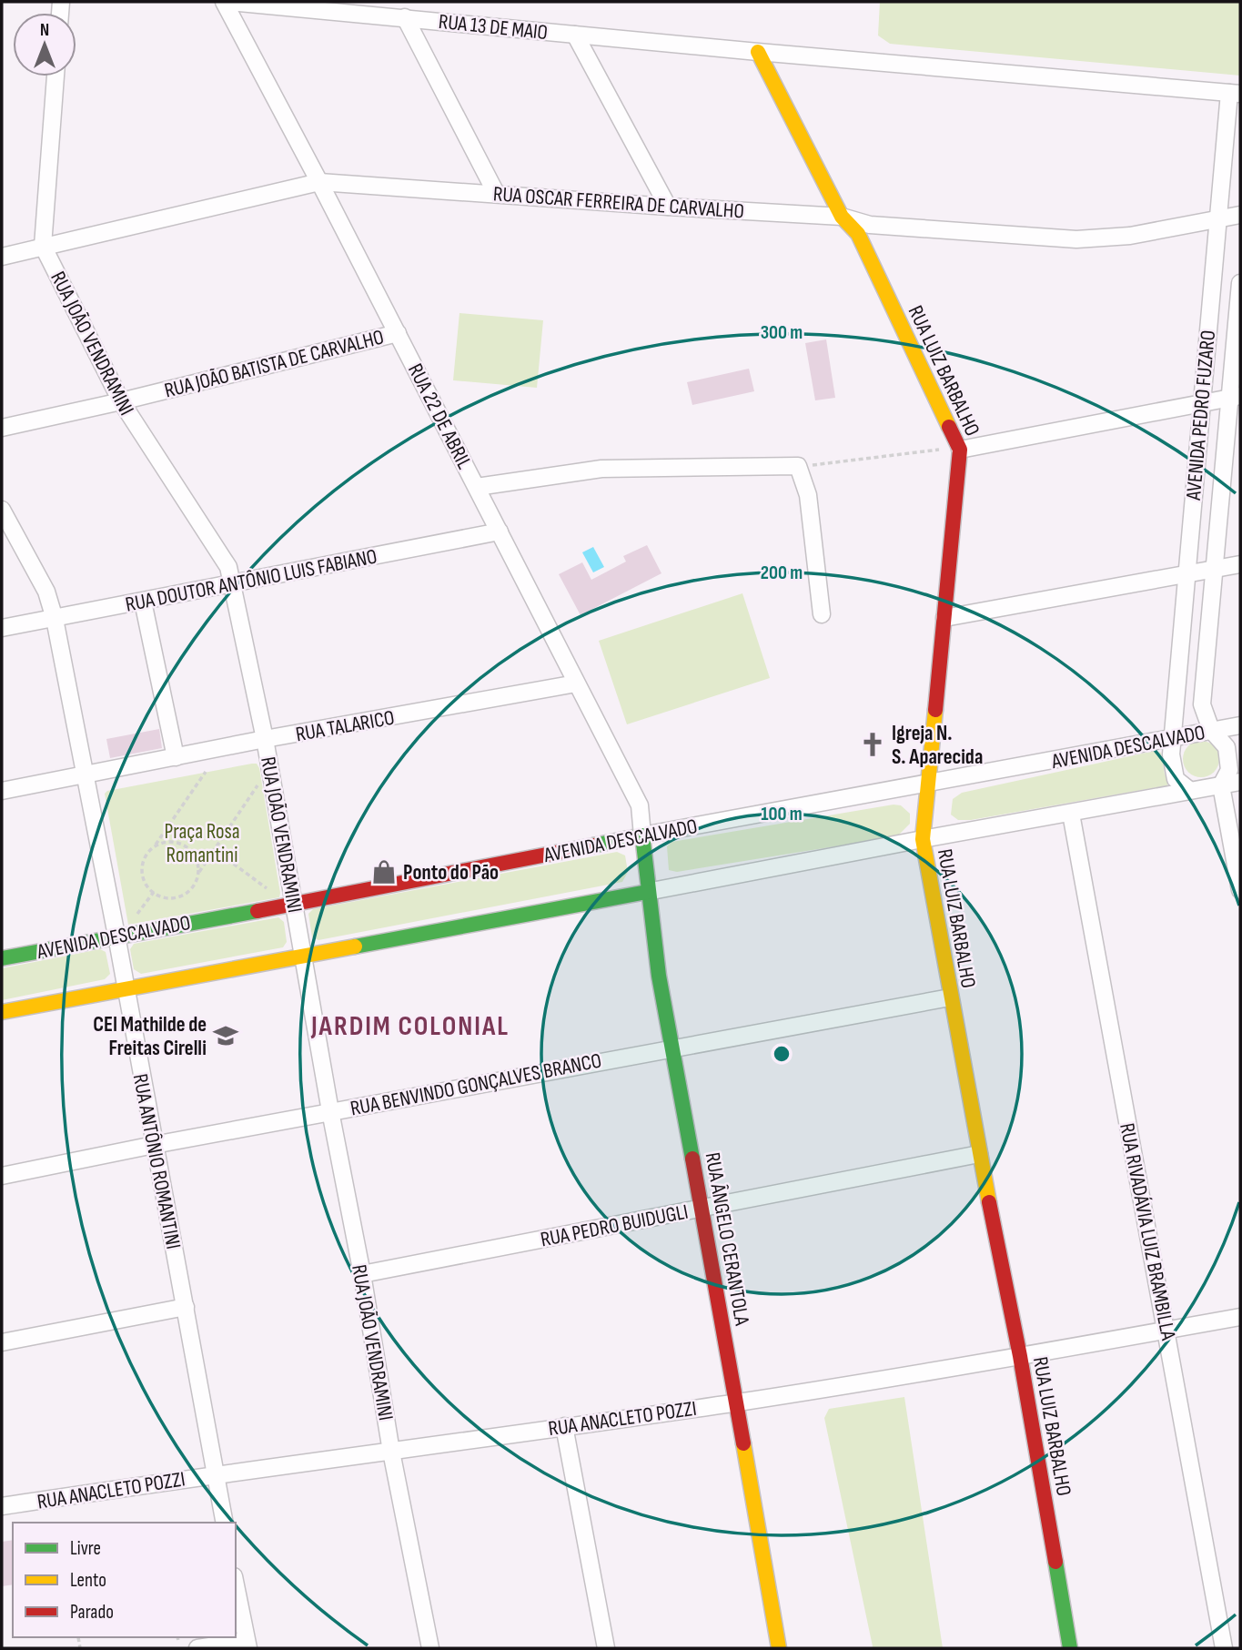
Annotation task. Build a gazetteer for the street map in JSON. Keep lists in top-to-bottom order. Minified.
{"streets":{"street":["RUA 13 DE MAIO","RUA OSCAR FERREIRA DE CARVALHO","RUA JOÃO VENDRAMINI","RUA JOÃO BATISTA DE CARVALHO","RUA LUIZ BARBALHO","AVENIDA PEDRO FUZARO","RUA 22 DE ABRIL","RUA DOUTOR ANTÔNIO LUIS FABIANO","RUA TALARICO","AVENIDA DESCALVADO","RUA BENVINDO GONÇALVES BRANCO","RUA ANTÔNIO ROMANTINI","RUA PEDRO BUIDUGLI","RUA RIVADÁVIA LUIZ BRAMBILLA","RUA ÂNGELO CERANTOLA","RUA ANACLETO POZZI"]},"crossings":[["RUA 13 DE MAIO","RUA LUIZ BARBALHO"],["RUA 13 DE MAIO","AVENIDA PEDRO FUZARO"],["RUA OSCAR FERREIRA DE CARVALHO","RUA JOÃO VENDRAMINI"],["RUA OSCAR FERREIRA DE CARVALHO","RUA LUIZ BARBALHO"],["RUA OSCAR FERREIRA DE CARVALHO","AVENIDA PEDRO FUZARO"],["RUA OSCAR FERREIRA DE CARVALHO","RUA 22 DE ABRIL"],["RUA JOÃO VENDRAMINI","RUA JOÃO BATISTA DE CARVALHO"],["RUA JOÃO VENDRAMINI","RUA DOUTOR ANTÔNIO LUIS FABIANO"],["RUA JOÃO VENDRAMINI","RUA TALARICO"],["RUA JOÃO VENDRAMINI","AVENIDA DESCALVADO"],["RUA JOÃO VENDRAMINI","RUA BENVINDO GONÇALVES BRANCO"],["RUA JOÃO VENDRAMINI","RUA PEDRO BUIDUGLI"],["RUA JOÃO VENDRAMINI","RUA ANACLETO POZZI"],["RUA JOÃO BATISTA DE CARVALHO","RUA 22 DE ABRIL"],["RUA LUIZ BARBALHO","AVENIDA DESCALVADO"],["RUA LUIZ BARBALHO","RUA BENVINDO GONÇALVES BRANCO"],["RUA LUIZ BARBALHO","RUA PEDRO BUIDUGLI"],["RUA LUIZ BARBALHO","RUA ANACLETO POZZI"],["AVENIDA PEDRO FUZARO","AVENIDA DESCALVADO"],["RUA 22 DE ABRIL","RUA DOUTOR ANTÔNIO LUIS FABIANO"],["RUA 22 DE ABRIL","RUA TALARICO"],["RUA 22 DE ABRIL","AVENIDA DESCALVADO"],["RUA 22 DE ABRIL","RUA ÂNGELO CERANTOLA"],["RUA DOUTOR ANTÔNIO LUIS FABIANO","RUA ANTÔNIO ROMANTINI"],["RUA TALARICO","RUA ANTÔNIO ROMANTINI"],["AVENIDA DESCALVADO","RUA ANTÔNIO ROMANTINI"],["AVENIDA DESCALVADO","RUA ÂNGELO CERANTOLA"],["RUA BENVINDO GONÇALVES BRANCO","RUA ANTÔNIO ROMANTINI"],["RUA BENVINDO GONÇALVES BRANCO","RUA ÂNGELO CERANTOLA"],["RUA ANTÔNIO ROMANTINI","RUA ANACLETO POZZI"],["RUA PEDRO BUIDUGLI","RUA ÂNGELO CERANTOLA"],["RUA RIVADÁVIA LUIZ BRAMBILLA","RUA ANACLETO POZZI"],["RUA ÂNGELO CERANTOLA","RUA ANACLETO POZZI"]],"districts":["JARDIM COLONIAL"],"parks":["Praça Rosa Romantini"],"places":{"church":["Igreja N. S. Aparecida"],"shop":["Ponto do Pão"],"school or university":["CEI Mathilde de Freitas Cirelli"]},"legend":["Livre","Lento","Parado"],"north":"top","rings":["300 m","200 m","100 m"]}
